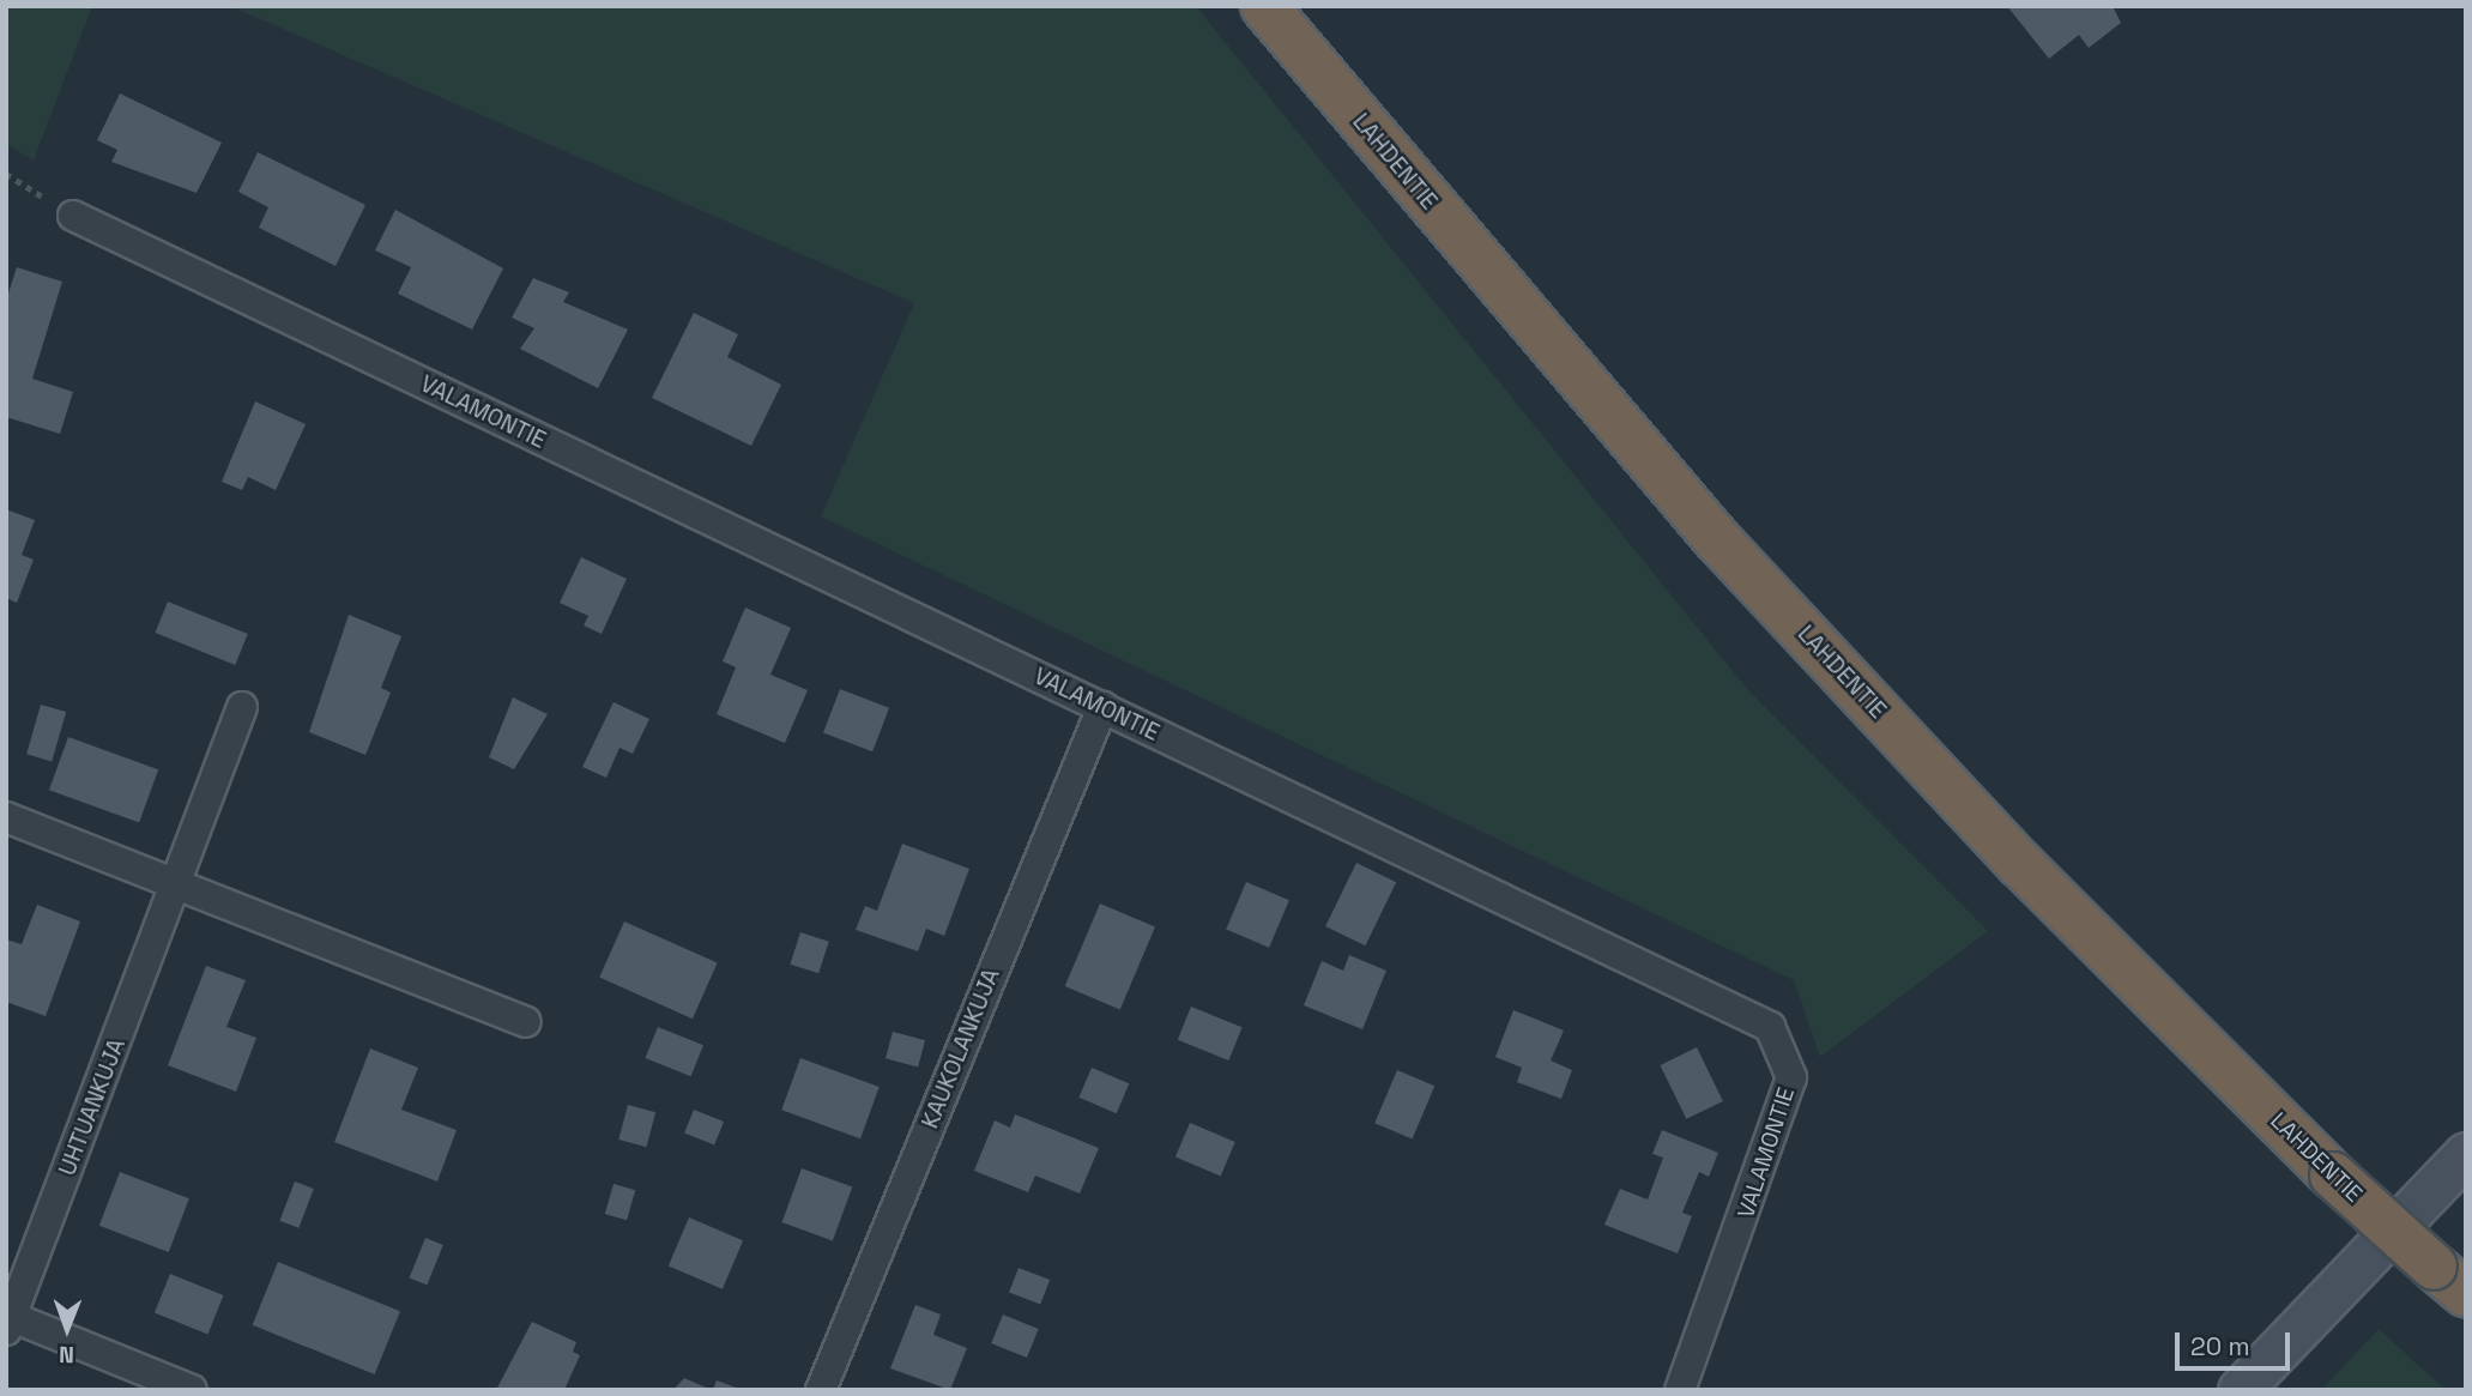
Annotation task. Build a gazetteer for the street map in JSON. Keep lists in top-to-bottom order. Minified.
{"streets":{"highway":["LAHDENTIE"],"street":["VALAMONTIE","KAUKOLANKUJA","UHTUANKUJA"]},"crossings":[["VALAMONTIE","KAUKOLANKUJA"]],"scale_bar":"20 m","north":"bottom"}
